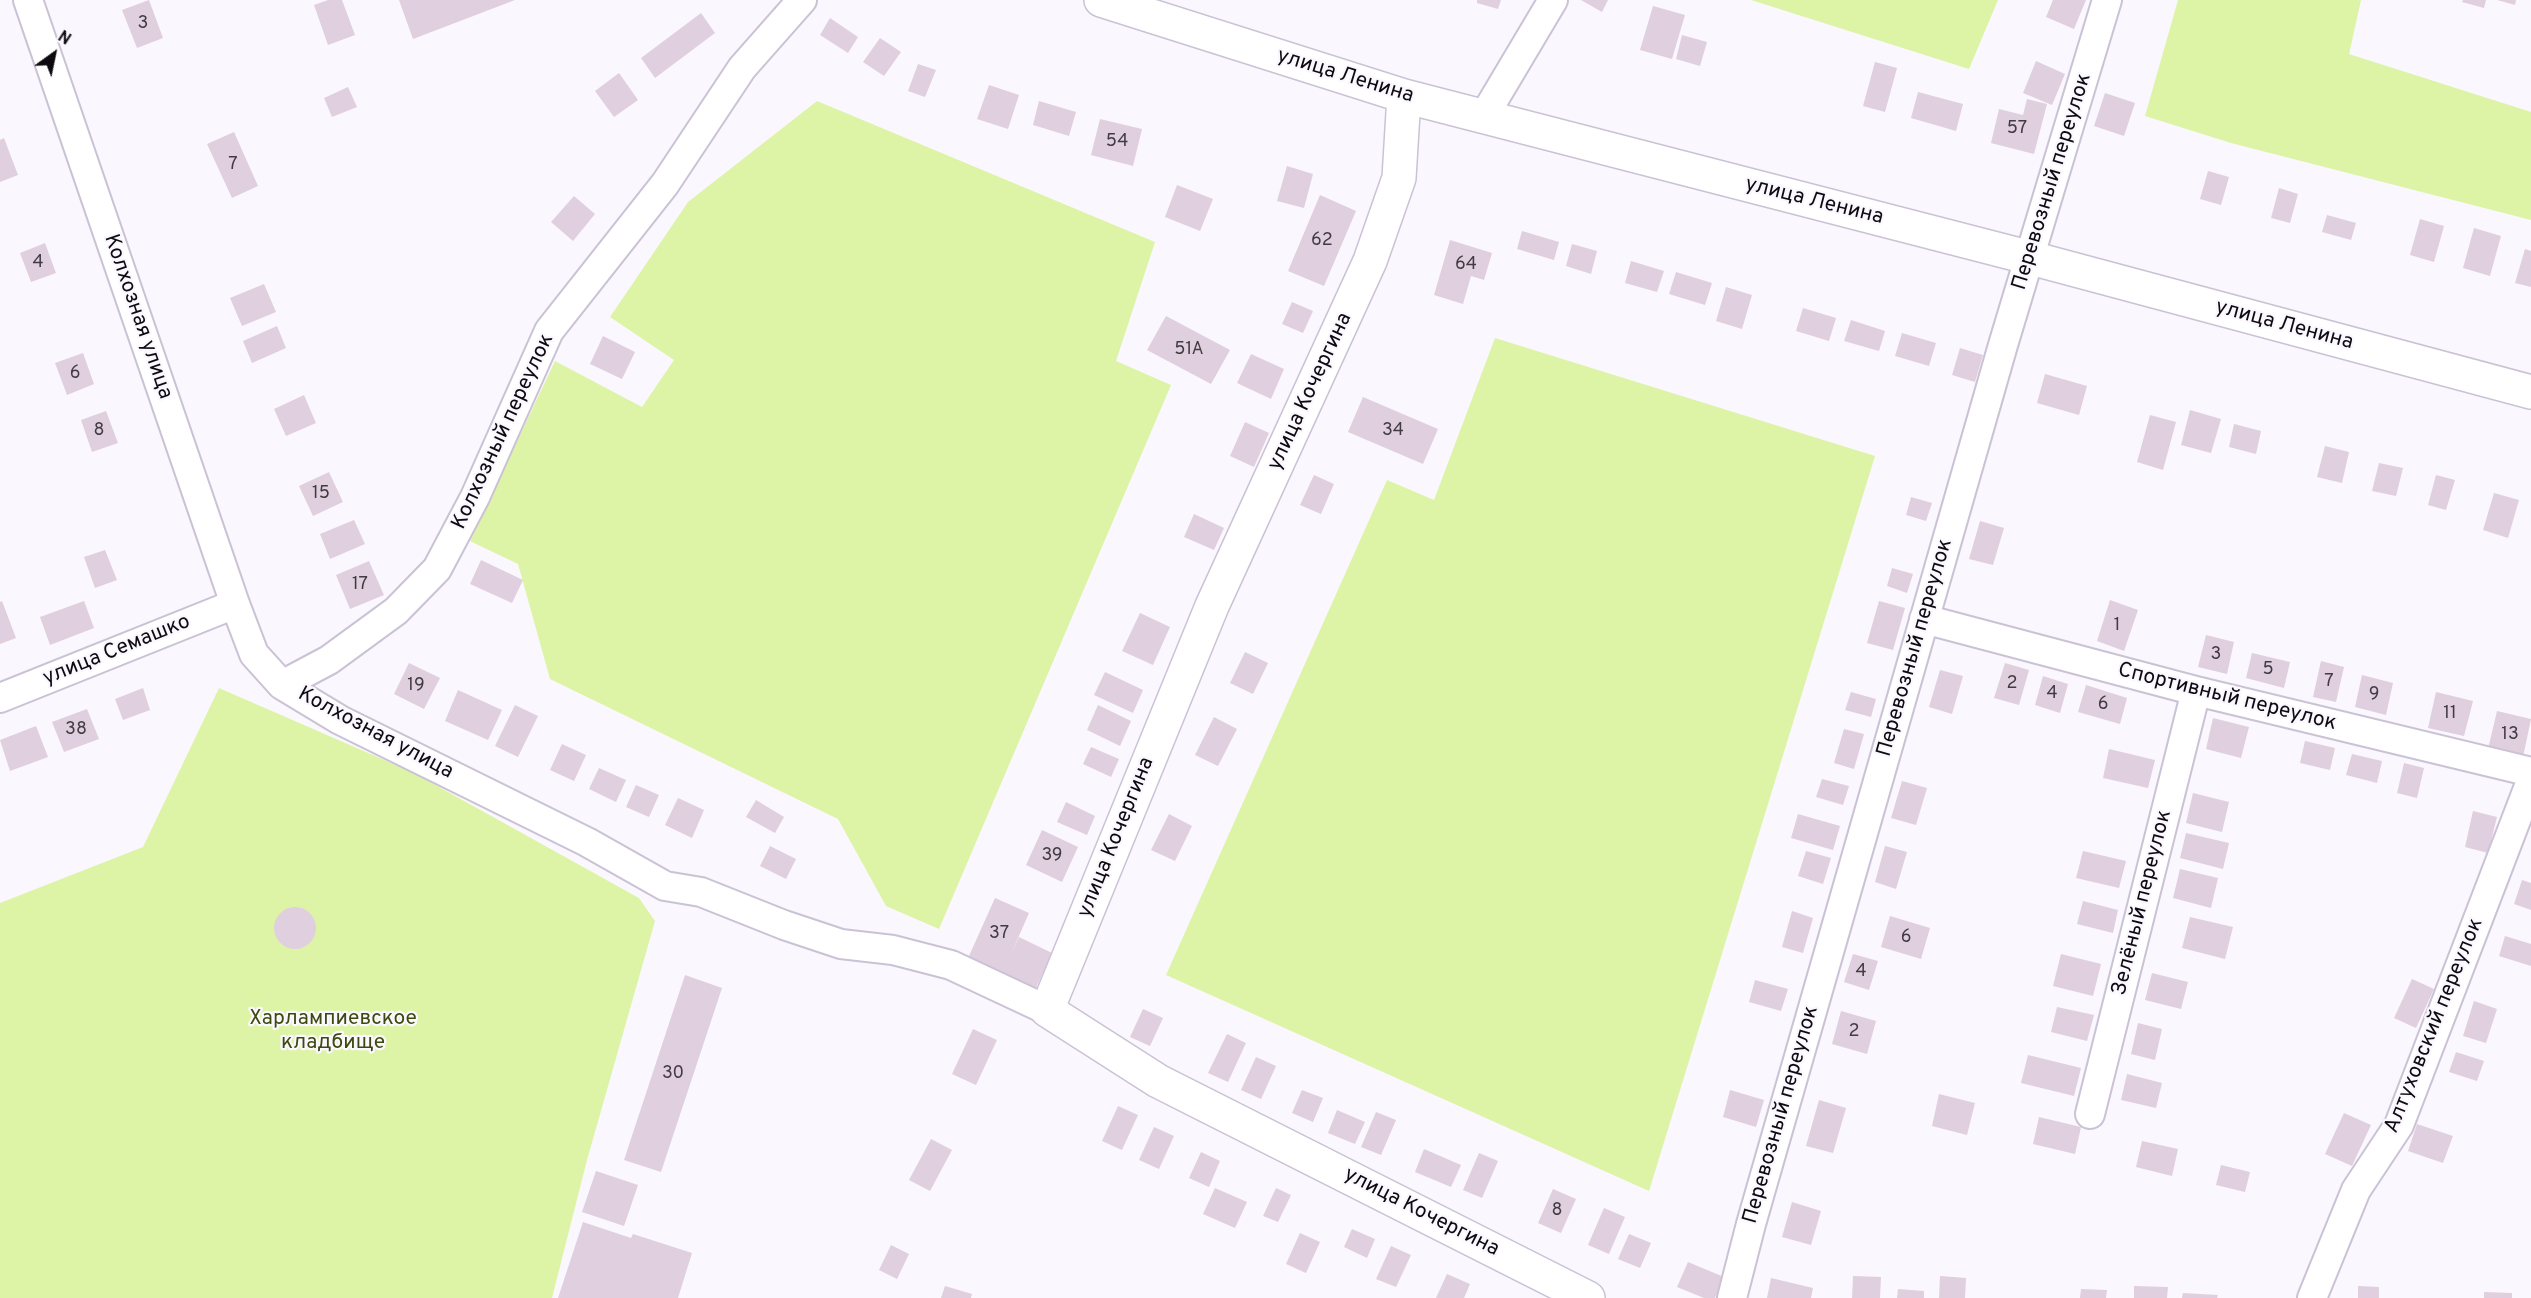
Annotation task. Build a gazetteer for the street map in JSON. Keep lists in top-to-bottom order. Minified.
{"streets":{"main road":["улица Ленина","улица Кочергина"],"street":["Перевозный переулок","Колхозная улица","Колхозный переулок","улица Семашко","Спортивный переулок","Зелёный переулок","Алтуховский переулок"]},"crossings":[["улица Ленина","Перевозный переулок"],["улица Ленина","улица Кочергина"],["Перевозный переулок","Спортивный переулок"],["Колхозная улица","улица Кочергина"],["Колхозная улица","Колхозный переулок"],["Колхозная улица","улица Семашко"],["Спортивный переулок","Зелёный переулок"]],"parks":["Харлампиевское кладбище"],"house_numbers":["3","57","54","7","62","4","64","51А","6","8","34","15","17","1","3","5","7","2","19","4","9","6","11","38","13","39","37","6","4","2","30","8"],"north":"top right"}
